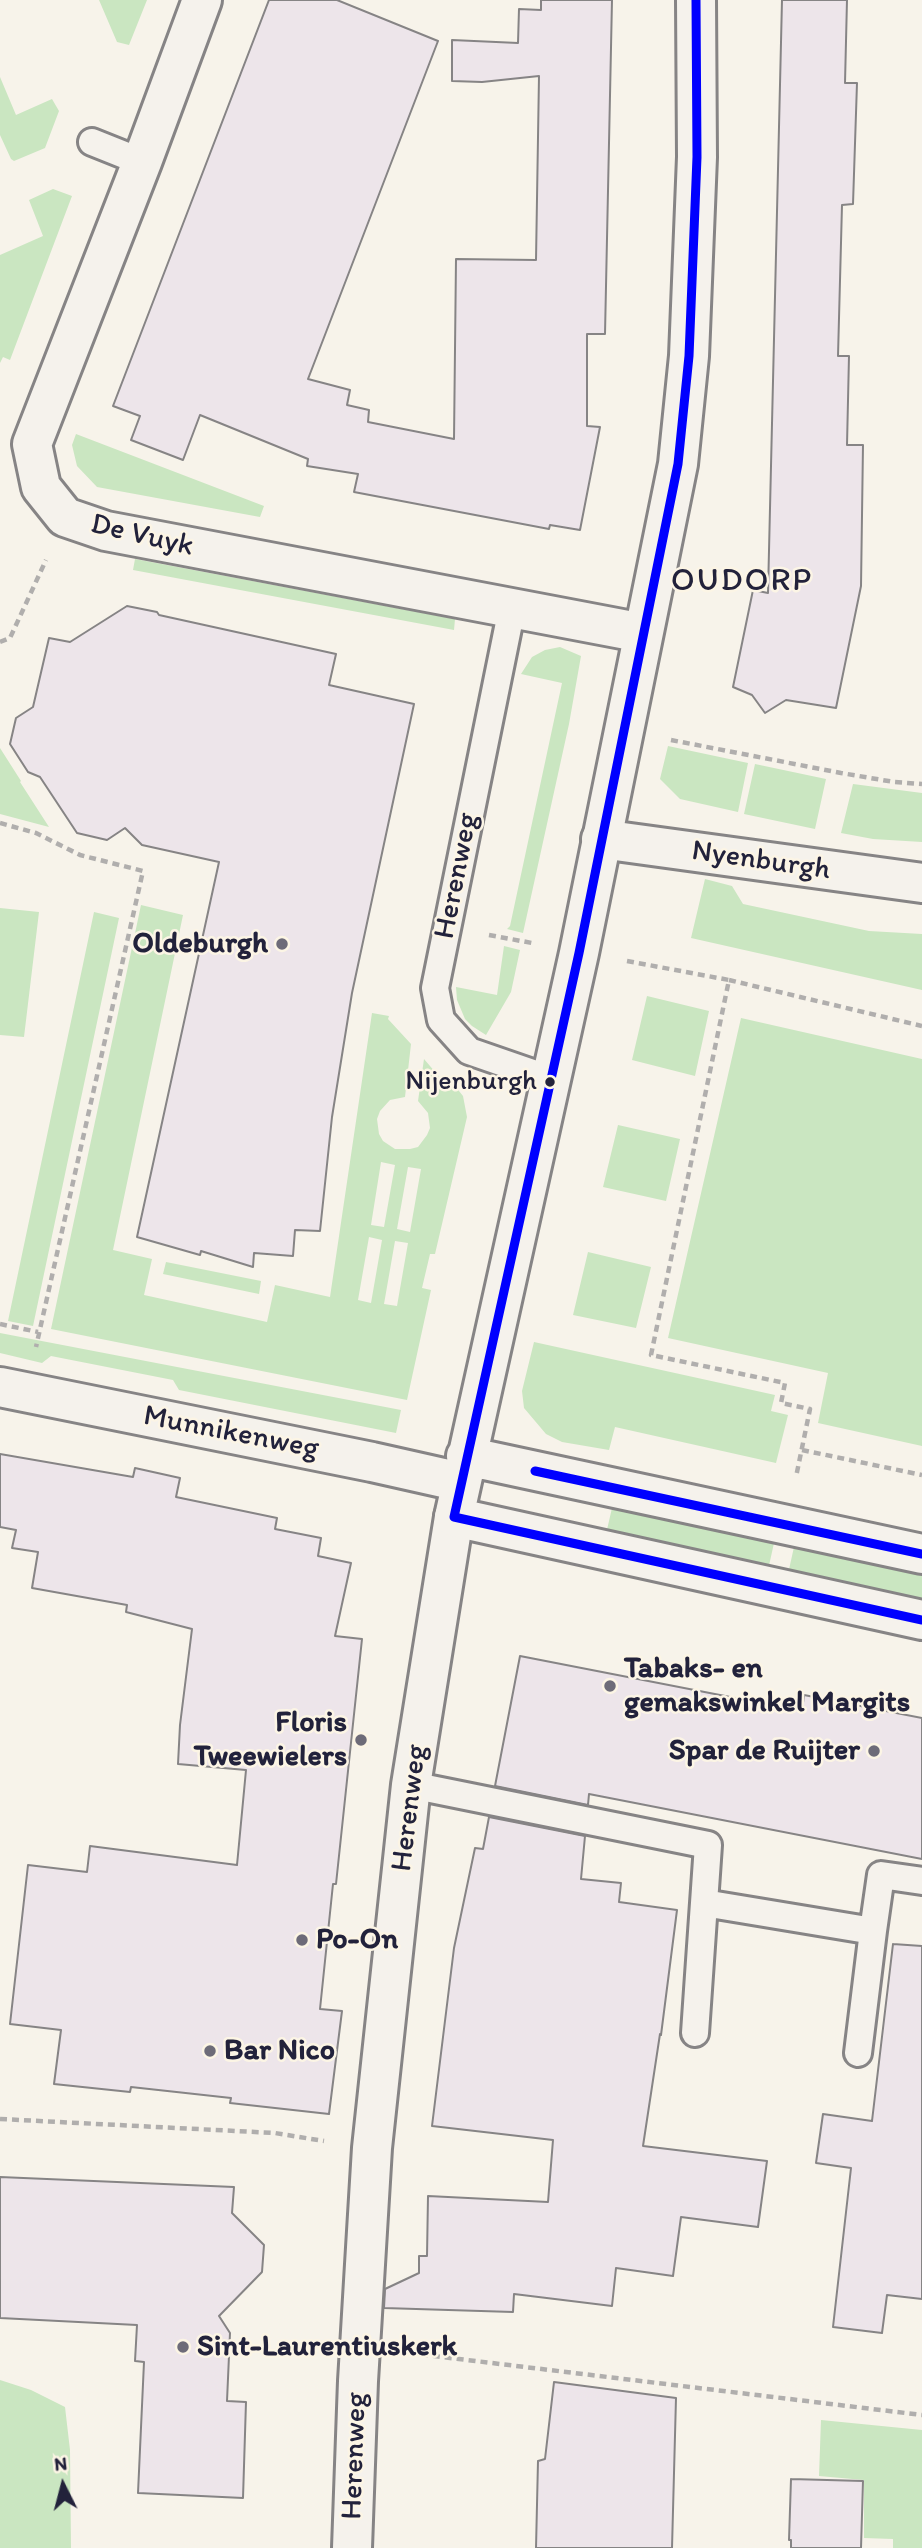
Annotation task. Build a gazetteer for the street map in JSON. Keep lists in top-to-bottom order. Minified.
{"streets":{"street":["De Vuyk","Nyenburgh","Herenweg","Munnikenweg"]},"crossings":[["De Vuyk","Herenweg"],["Nyenburgh","Herenweg"],["Herenweg","Munnikenweg"]],"districts":["OUDORP"],"places":["Oldeburgh","Nijenburgh","Tabaks- en gemakswinkel Margits","Floris Tweewielers","Spar de Ruijter","Po-On","Bar Nico","Sint-Laurentiuskerk"],"north":"top"}
